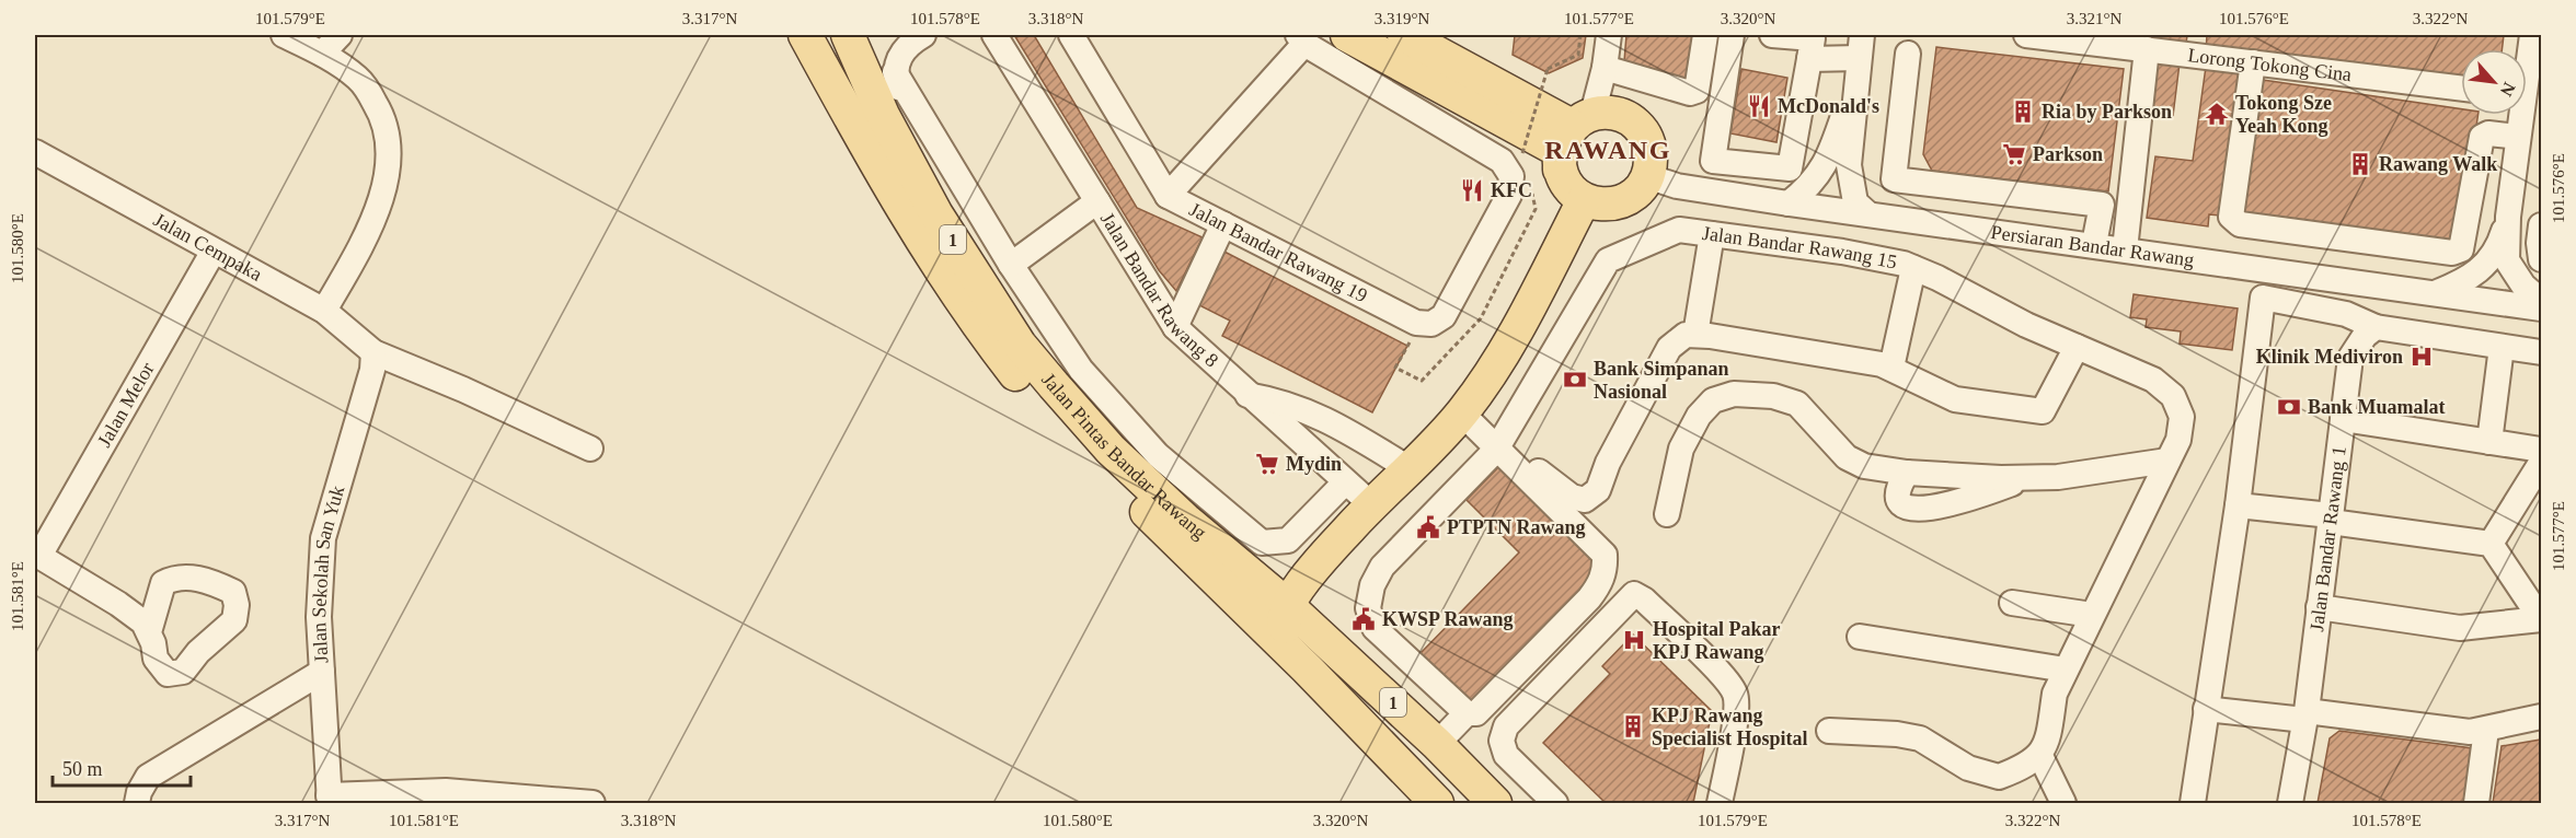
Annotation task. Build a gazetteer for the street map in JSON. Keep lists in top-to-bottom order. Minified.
{"streets":{"main road":["1","Jalan Pintas Bandar Rawang"],"street":["Lorong Tokong Cina","Persiaran Bandar Rawang","Jalan Cempaka","Jalan Bandar Rawang 15","Jalan Bandar Rawang 19","Jalan Bandar Rawang 8","Jalan Melor","Jalan Bandar Rawang 1","Jalan Sekolah San Yuk"]},"crossings":[["Jalan Cempaka","Jalan Melor"],["Jalan Cempaka","Jalan Sekolah San Yuk"]],"districts":["RAWANG"],"places":{"restaurant":["McDonald's","KFC"],"building":["Ria by Parkson","Rawang Walk","KPJ Rawang Specialist Hospital"],"temple":["Tokong Sze Yeah Kong"],"supermarket":["Parkson","Mydin"],"hospital":["Klinik Mediviron","Hospital Pakar KPJ Rawang"],"bank":["Bank Simpanan Nasional","Bank Muamalat"],"public building":["PTPTN Rawang","KWSP Rawang"]},"scale_bar":"50 m","north":"bottom right","coordinates":["101.579°E","3.317°N","101.578°E","3.318°N","3.319°N","101.577°E","3.320°N","3.321°N","101.576°E","3.322°N","101.580°E","101.581°E"]}
